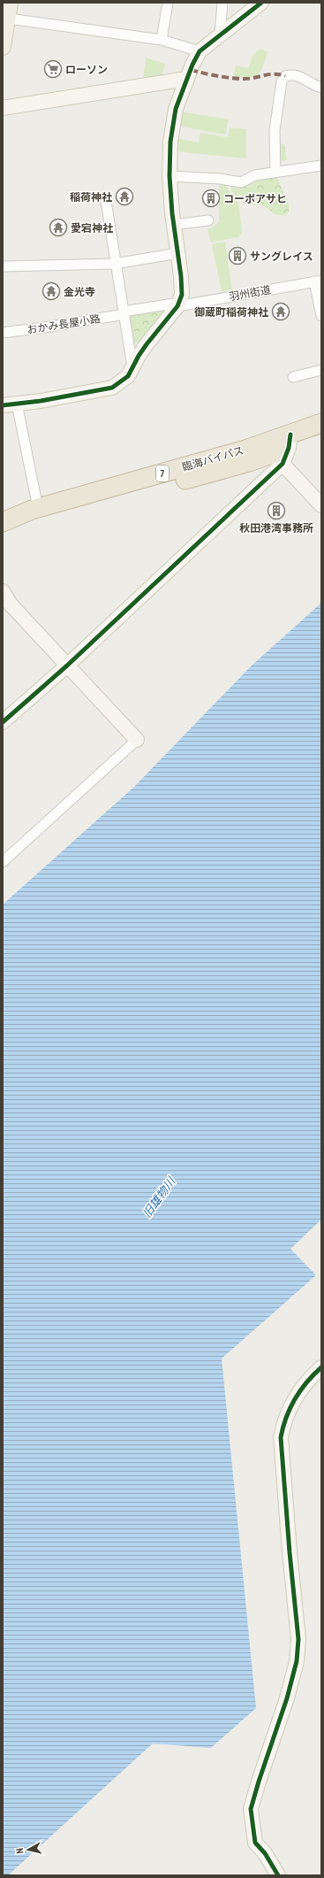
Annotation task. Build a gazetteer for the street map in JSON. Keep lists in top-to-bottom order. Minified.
{"streets":{"highway":["臨海バイパス","7"],"street":["羽州街道","おかみ長屋小路"]},"crossings":[["羽州街道","おかみ長屋小路"]],"water":["旧雄物川"],"places":{"supermarket":["ローソン"],"temple":["稲荷神社","愛宕神社","金光寺","御蔵町稲荷神社"],"building":["コーポアサヒ","サングレイス","秋田港湾事務所"]},"north":"left"}
